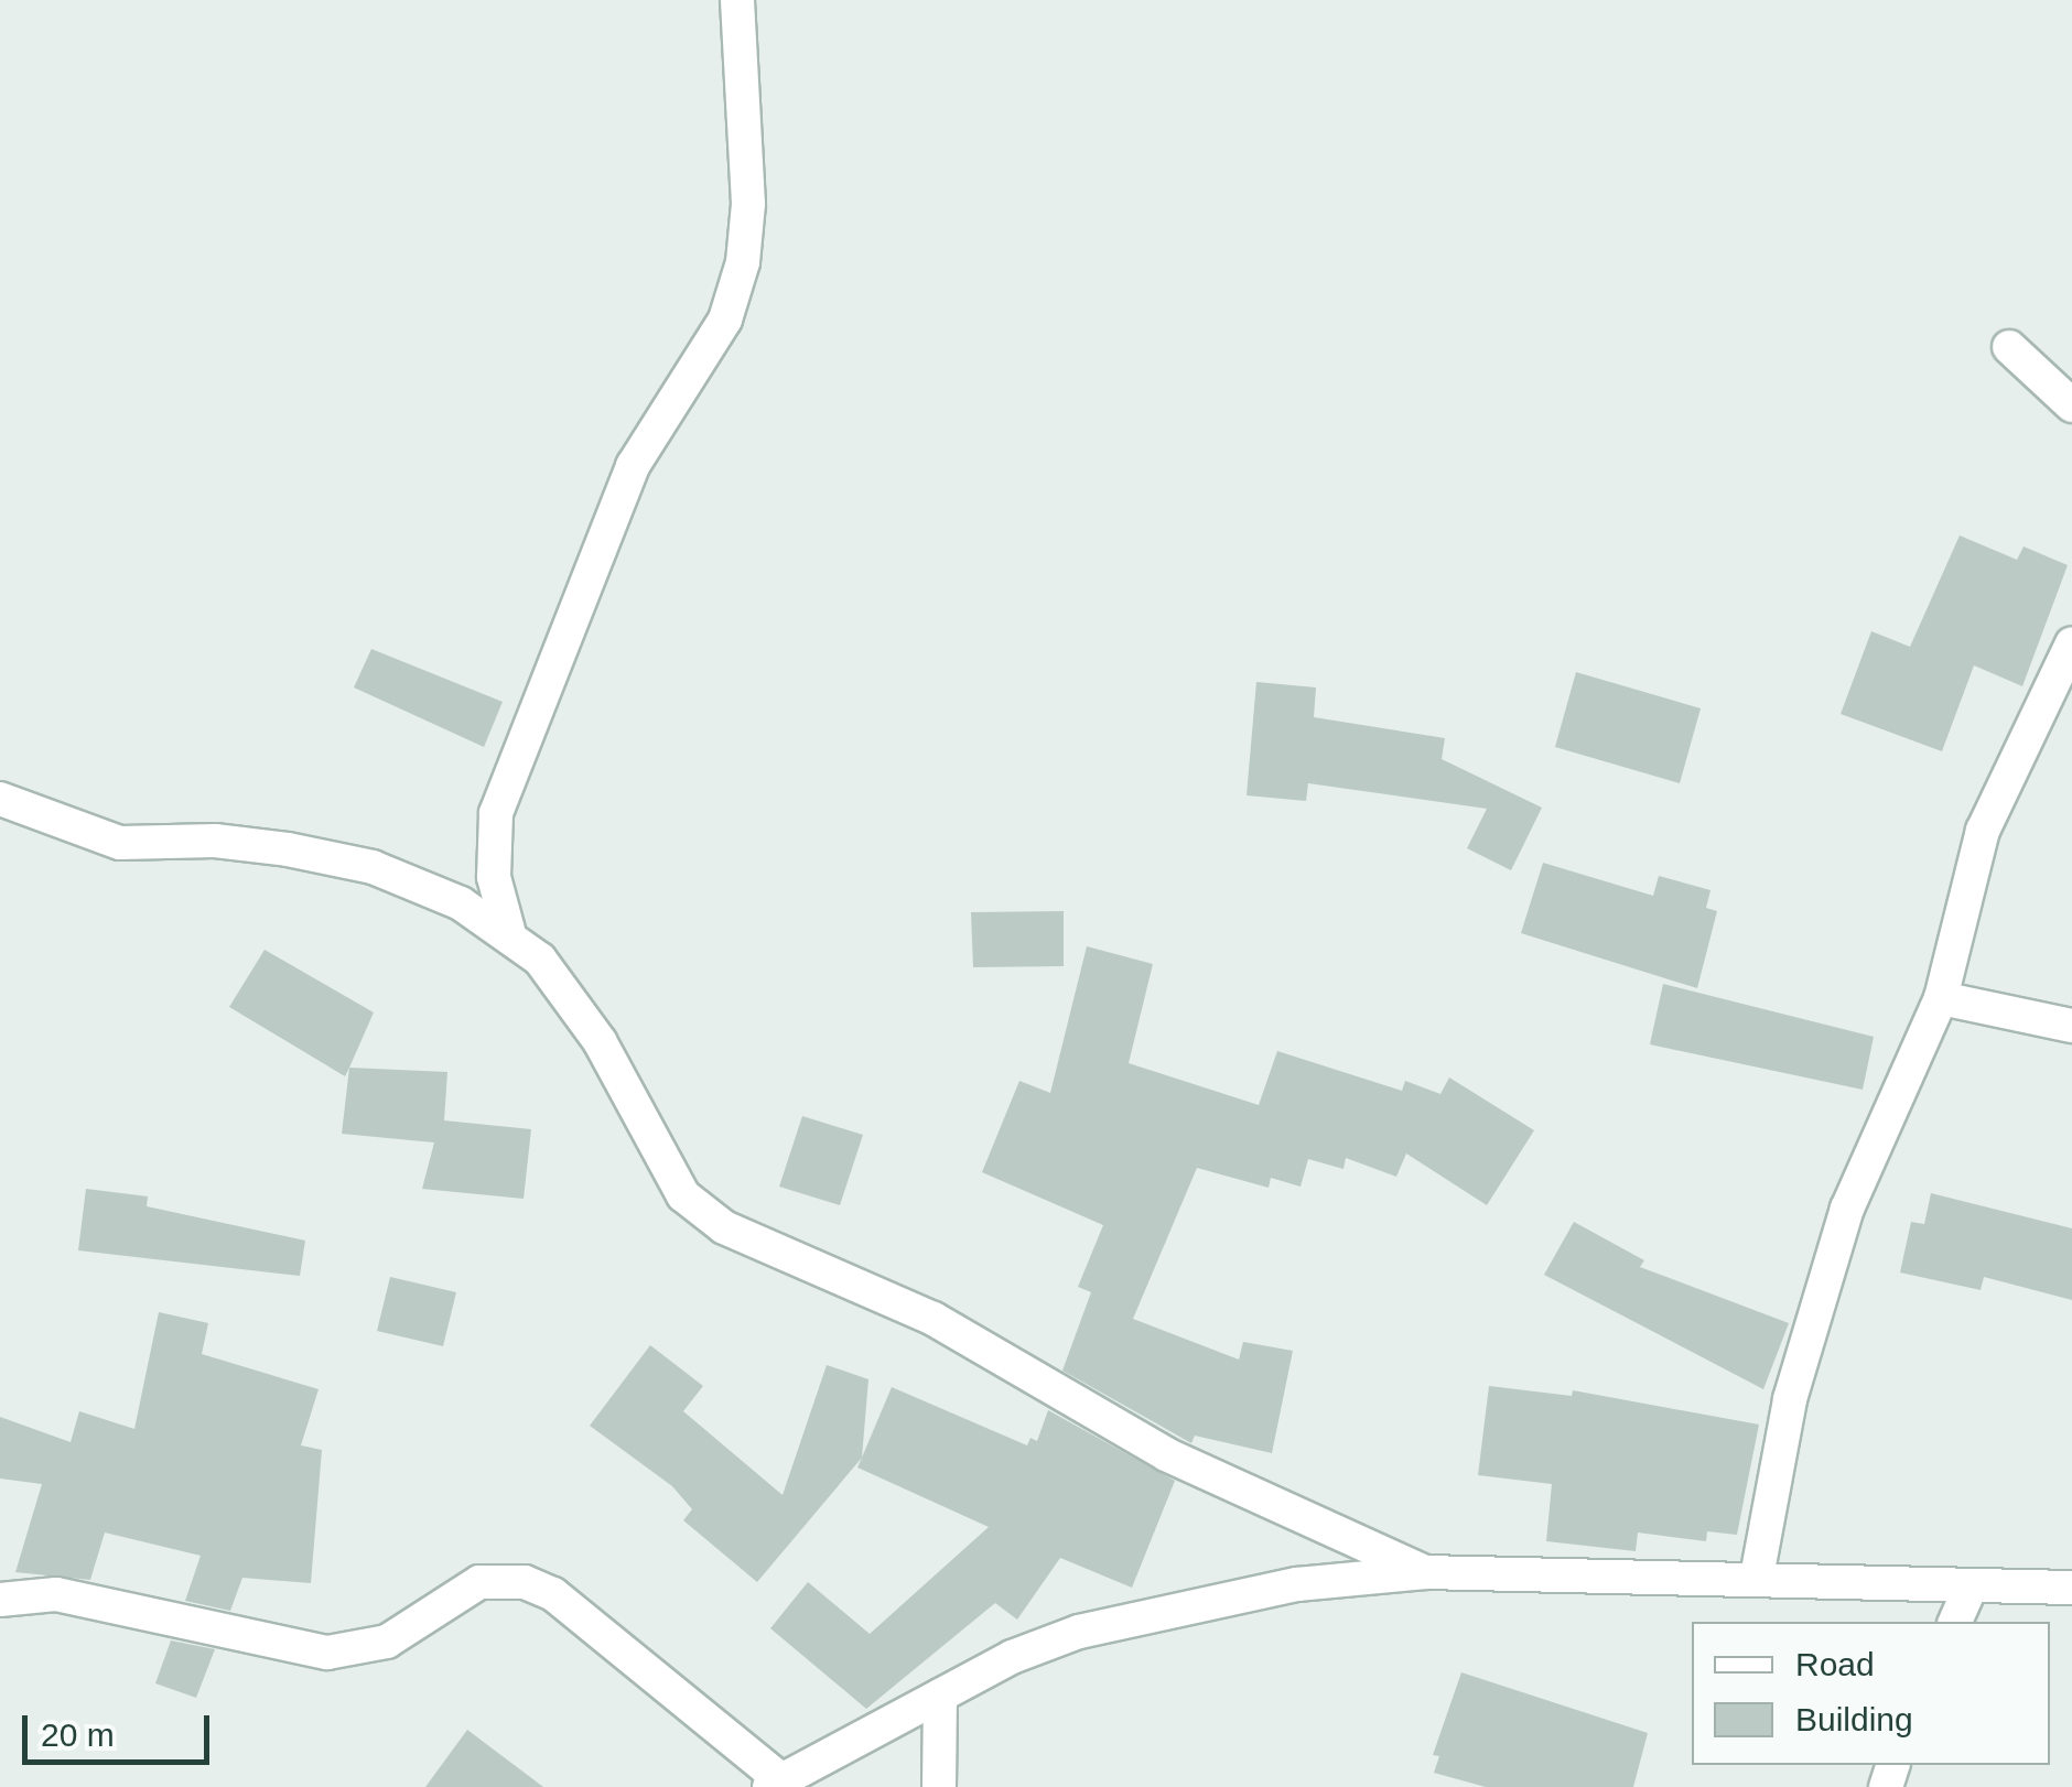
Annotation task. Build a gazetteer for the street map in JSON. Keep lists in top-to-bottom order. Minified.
{"legend":["Road","Building"],"scale_bar":"20 m"}
